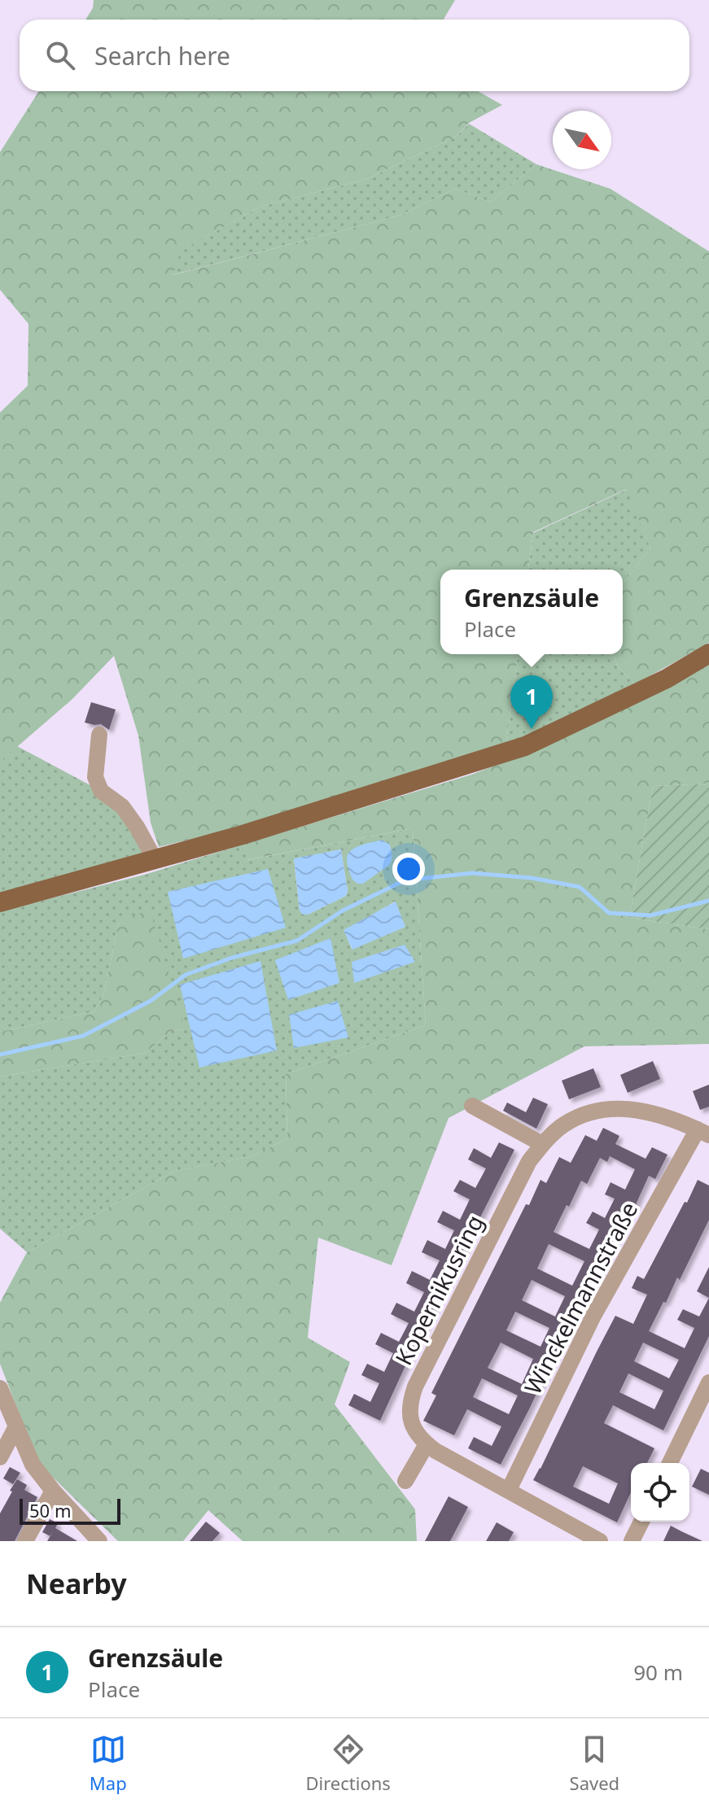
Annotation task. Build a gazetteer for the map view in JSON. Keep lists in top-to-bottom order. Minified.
{"streets":{"street":["Kopernikusring","Winckelmannstraße"]},"crossings":[["Kopernikusring","Winckelmannstraße"]],"scale_bar":"50 m","north":"bottom right","page":{"search":"Search here","popup":["Grenzsäule","Place"],"pins":"1","scale":"50 m","heading":"Nearby","list":[{"mark":"1","name":"Grenzsäule","note":"Place","value":"90 m"}],"nav":["Map","Directions","Saved"]}}
